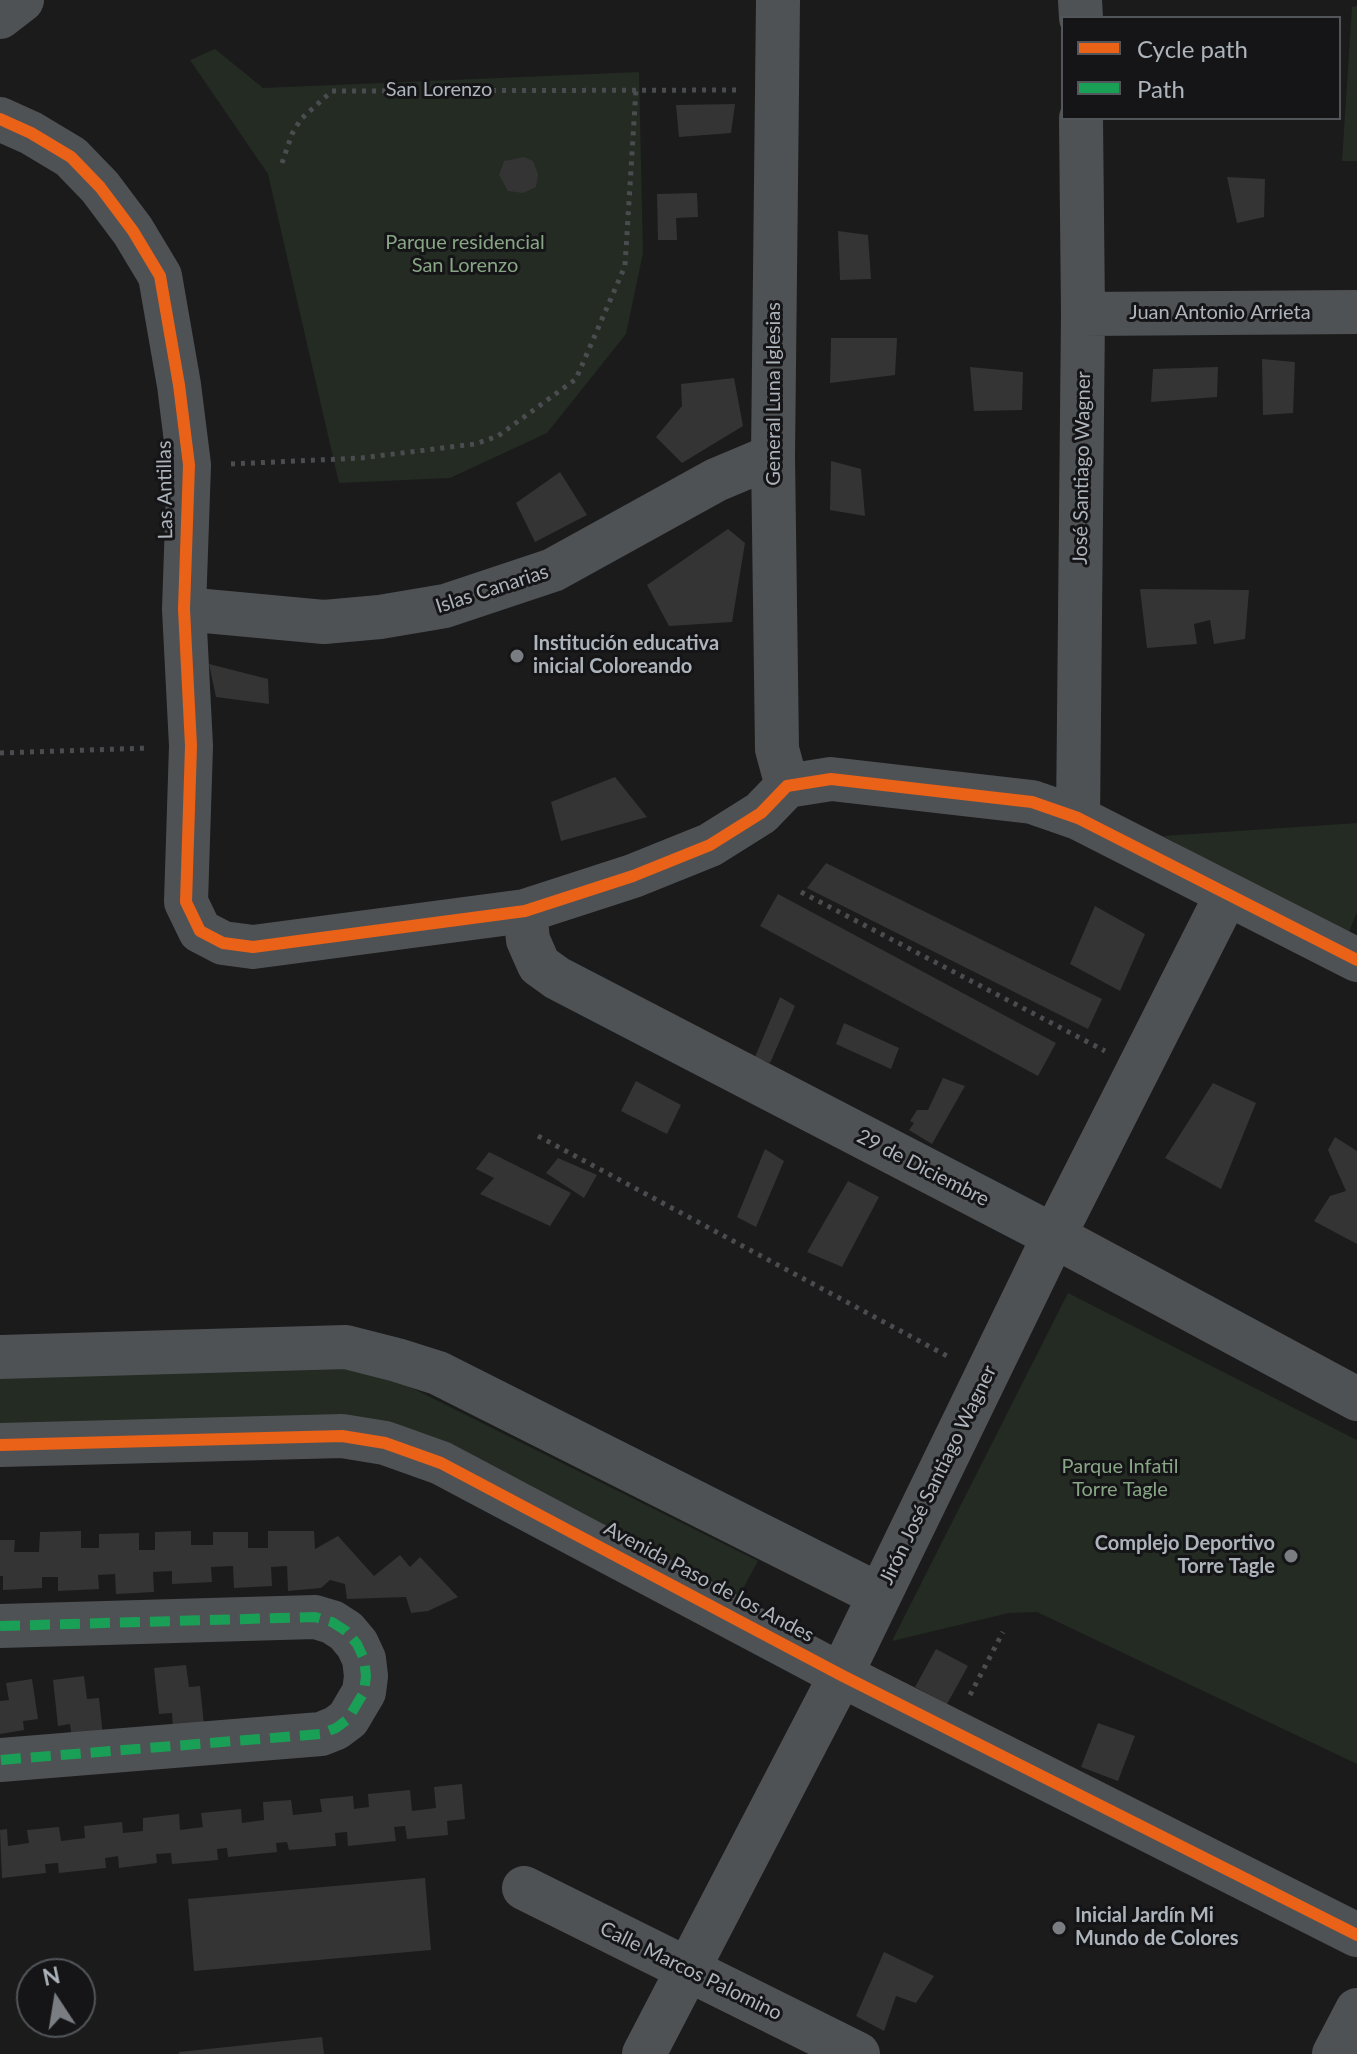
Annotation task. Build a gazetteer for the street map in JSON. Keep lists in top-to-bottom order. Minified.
{"streets":{"street":["Juan Antonio Arrieta","General Luna Iglesias","José Santiago Wagner","Las Antillas","Islas Canarias","29 de Diciembre","Jirón José Santiago Wagner","Avenida Paso de los Andes","Calle Marcos Palomino"],"path":["San Lorenzo"]},"crossings":[["San Lorenzo","General Luna Iglesias"],["Juan Antonio Arrieta","José Santiago Wagner"],["General Luna Iglesias","Islas Canarias"],["Las Antillas","Islas Canarias"],["Las Antillas","29 de Diciembre"],["29 de Diciembre","Jirón José Santiago Wagner"],["Jirón José Santiago Wagner","Avenida Paso de los Andes"],["Jirón José Santiago Wagner","Calle Marcos Palomino"]],"parks":["Parque residencial San Lorenzo","Parque Infatil Torre Tagle"],"places":["Institución educativa inicial Coloreando","Complejo Deportivo Torre Tagle","Inicial Jardín Mi Mundo de Colores"],"legend":["Cycle path","Path"],"north":"top"}
